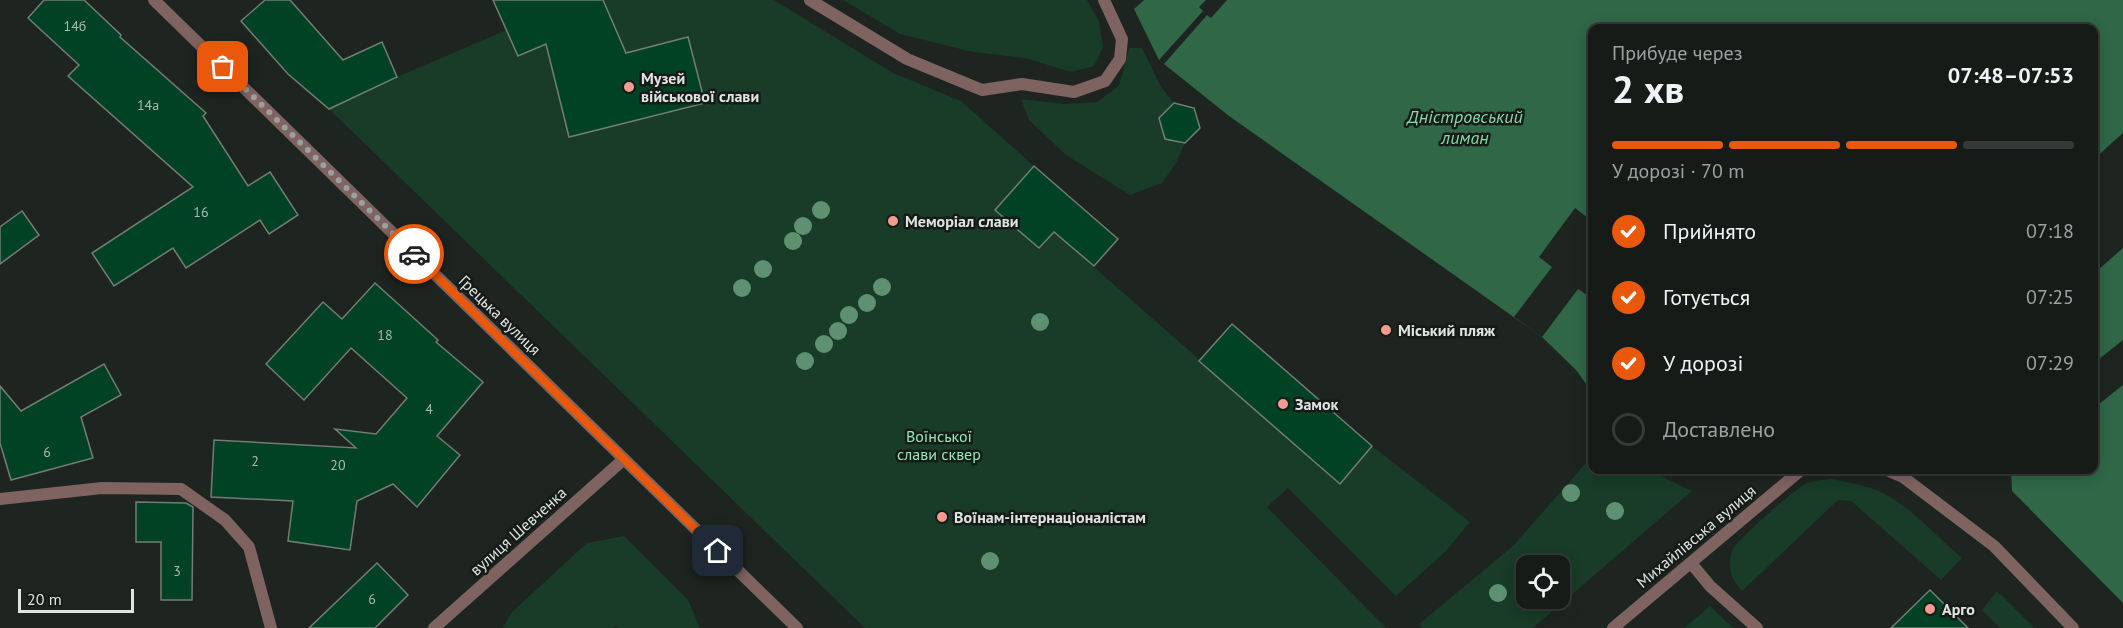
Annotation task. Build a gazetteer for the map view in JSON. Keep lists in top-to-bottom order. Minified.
{"streets":{"street":["Грецька вулиця","вулиця Шевченка","Михайлівська вулиця"]},"crossings":[["Грецька вулиця","вулиця Шевченка"]],"water":["Дністровський лиман"],"parks":["Воїнської слави сквер"],"places":["Музей військової слави","Меморіал слави","Міський пляж","Замок","Воїнам-інтернаціоналістам","Арго"],"house_numbers":["14б","14а","16","18","4","6","2","20","3","6"],"scale_bar":"20 m","page":{"heading":["2 хв","Прибуде через","07:48–07:53"],"bar":"У дорозі · 70 m","list":[["Прийнято","07:18"],["Готується","07:25"],["У дорозі","07:29"],"Доставлено"],"scale":"20 m"}}
